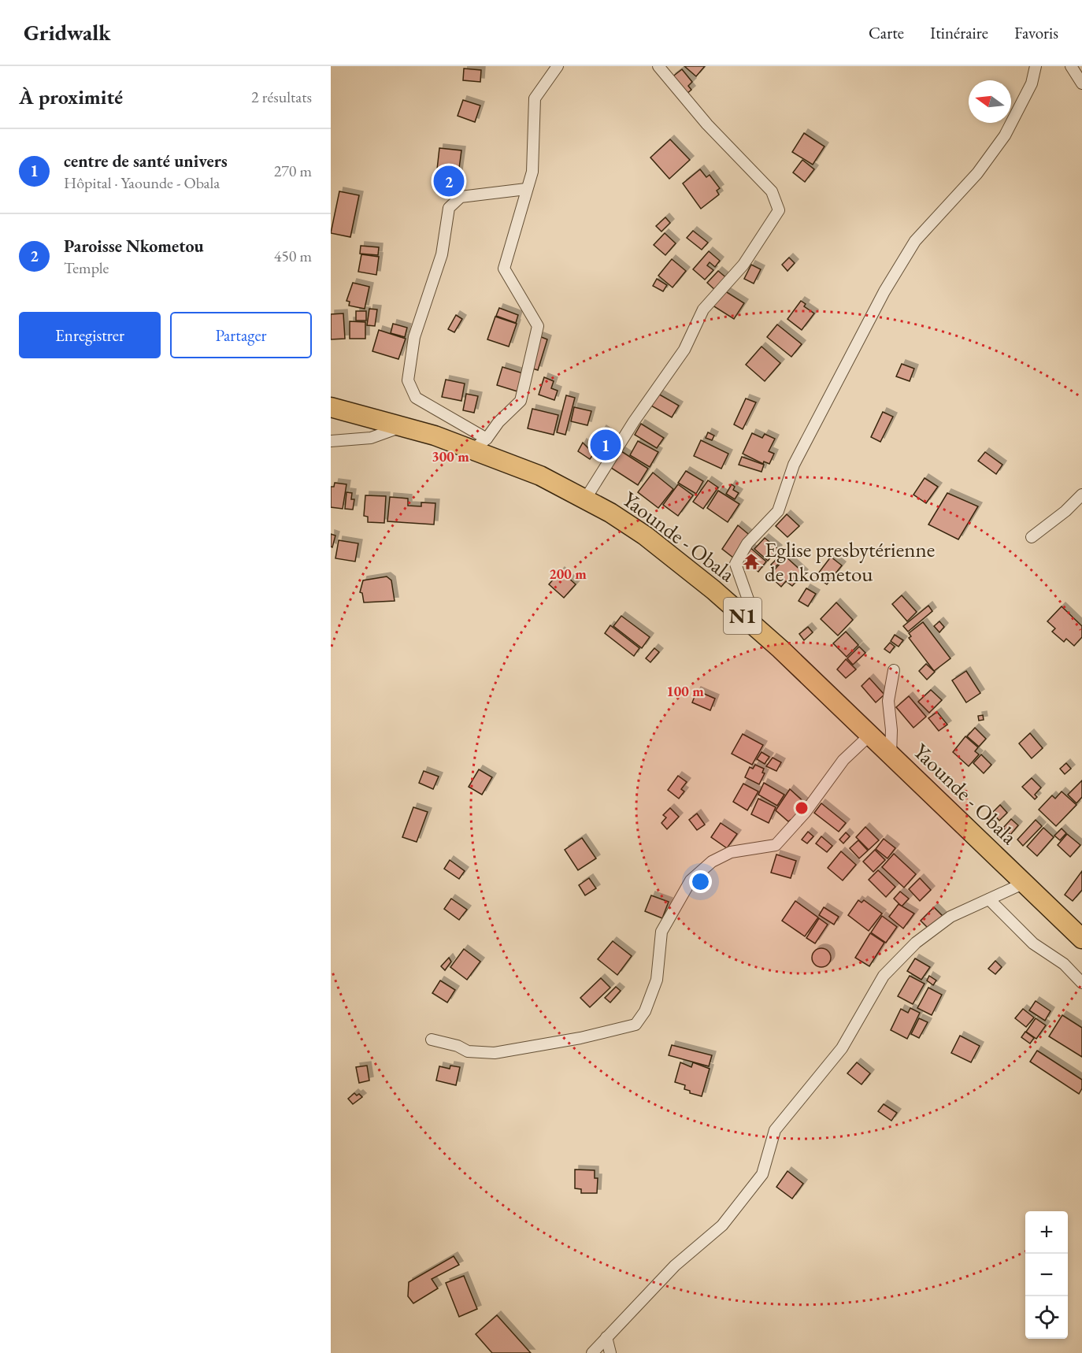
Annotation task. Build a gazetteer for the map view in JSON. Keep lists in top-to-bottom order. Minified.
{"streets":{"highway":["Yaounde - Obala","N1"]},"places":{"temple":["Eglise presbytérienne de nkometou"]},"north":"left","page":{"header":"Gridwalk","nav":["Carte","Itinéraire","Favoris"],"heading":["À proximité","2 résultats"],"list":[{"mark":"1","name":"centre de santé univers","note":"Hôpital · Yaounde - Obala","value":"270 m"},{"mark":"2","name":"Paroisse Nkometou","note":"Temple","value":"450 m"}],"pins":["2","1"],"buttons":["Enregistrer","Partager"],"map_buttons":["+","−"]},"rings":["300 m","200 m","100 m"]}
